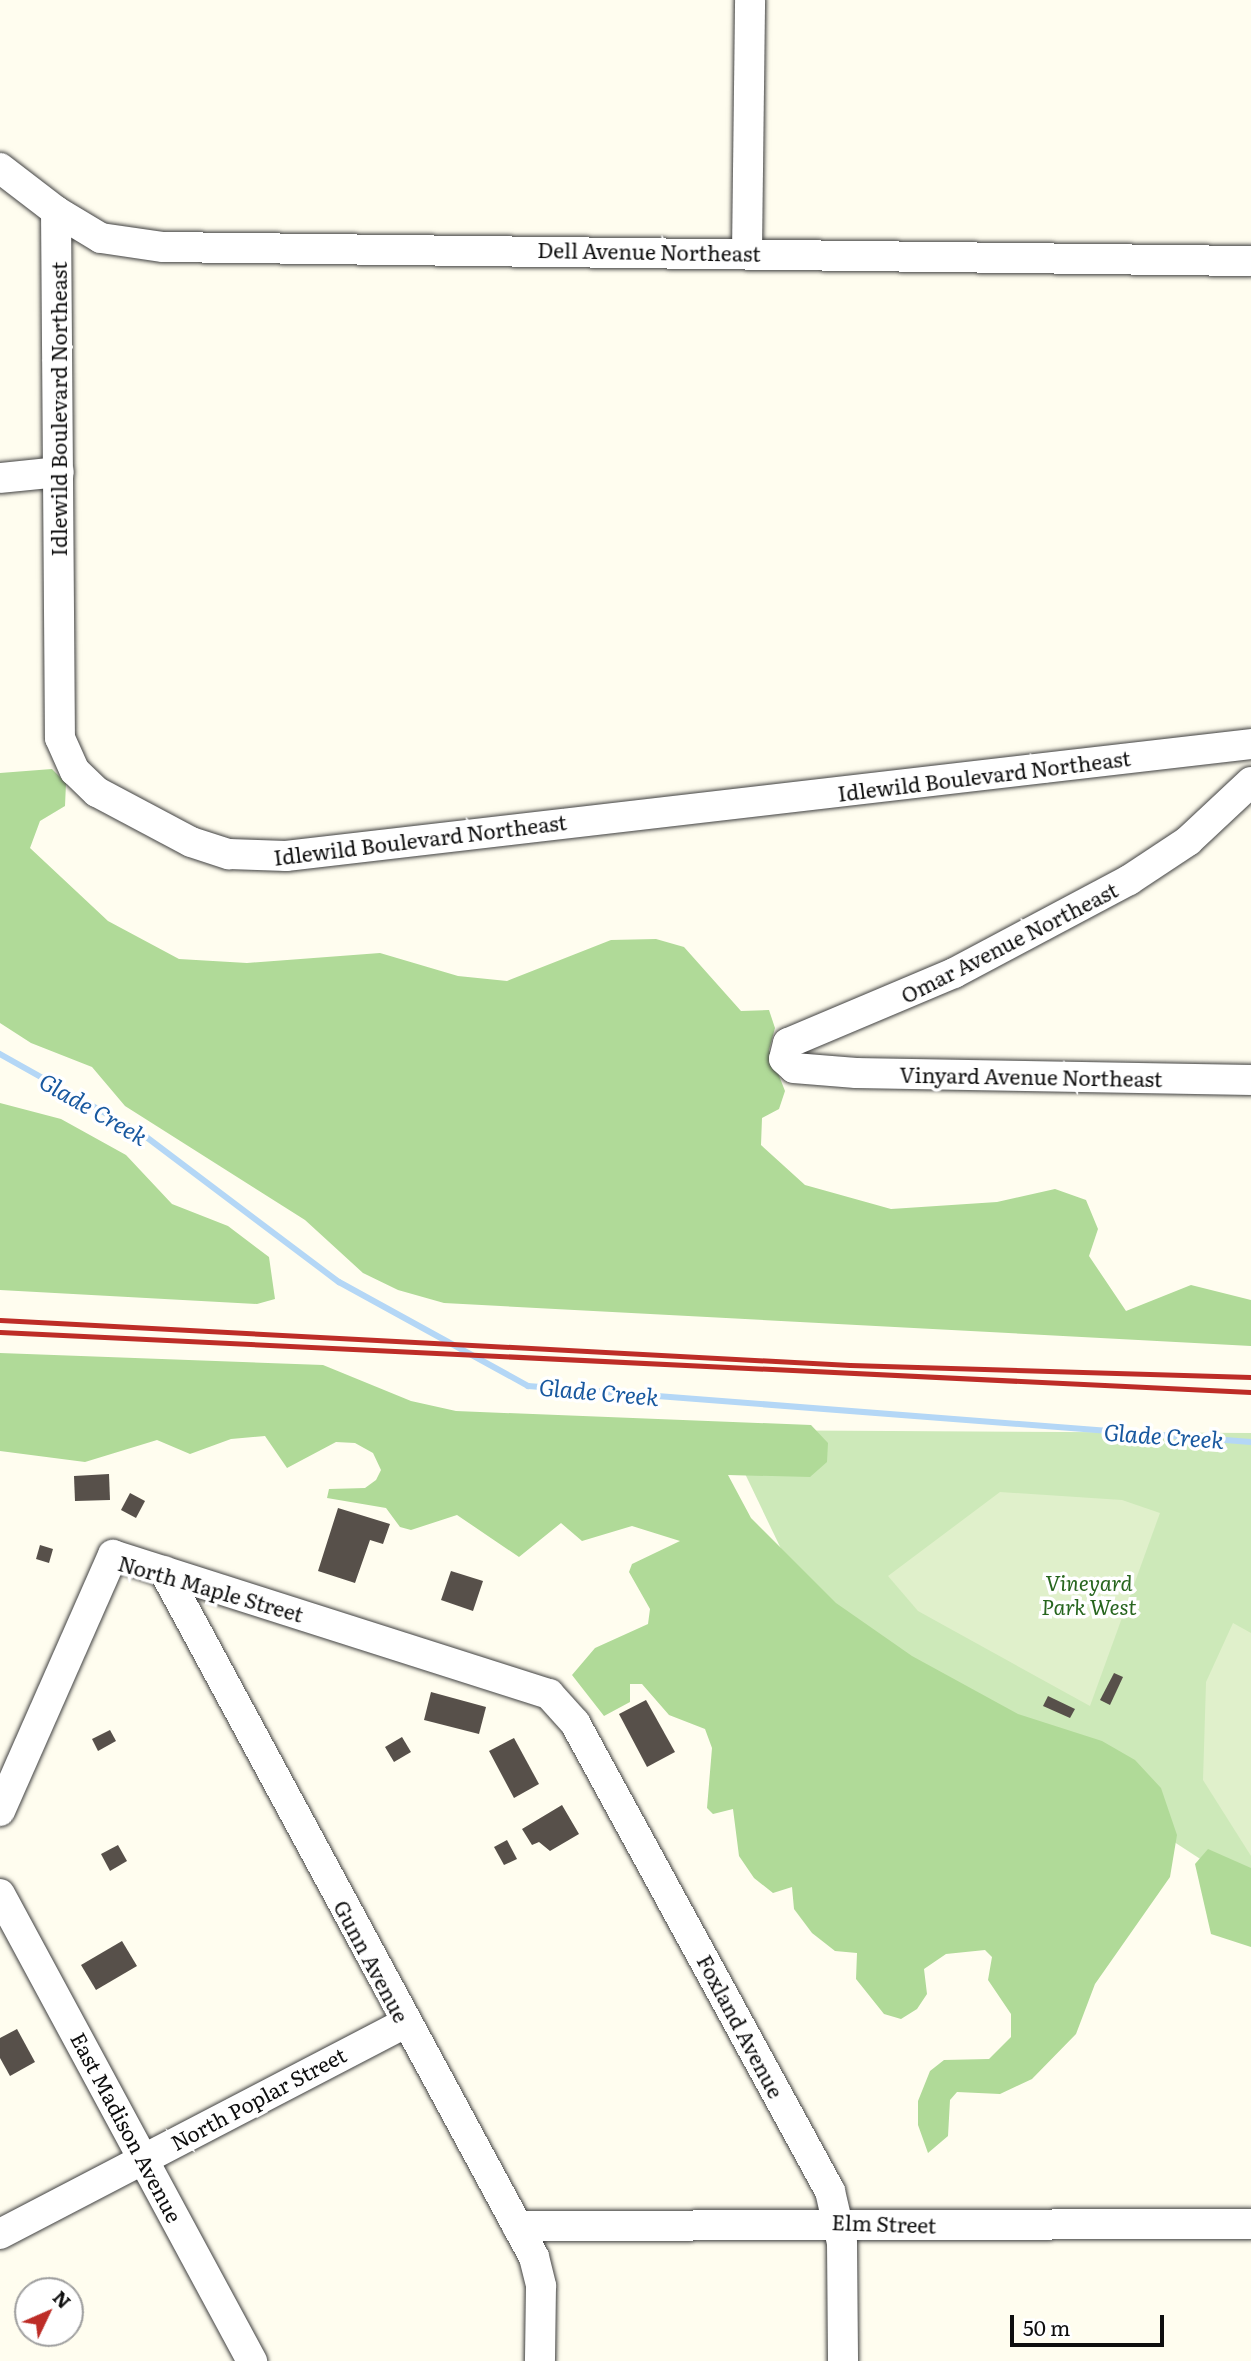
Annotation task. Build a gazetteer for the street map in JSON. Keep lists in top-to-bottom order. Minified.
{"streets":{"street":["Dell Avenue Northeast","Idlewild Boulevard Northeast","Omar Avenue Northeast","Vinyard Avenue Northeast","North Maple Street","Gunn Avenue","Foxland Avenue","North Poplar Street","East Madison Avenue","Elm Street"]},"crossings":[["Dell Avenue Northeast","Idlewild Boulevard Northeast"],["Omar Avenue Northeast","Vinyard Avenue Northeast"],["North Maple Street","Gunn Avenue"],["North Maple Street","Foxland Avenue"],["Gunn Avenue","North Poplar Street"],["Gunn Avenue","Elm Street"],["Foxland Avenue","Elm Street"],["North Poplar Street","East Madison Avenue"]],"water":["Glade Creek"],"parks":["Vineyard Park West"],"scale_bar":"50 m","north":"top right"}
